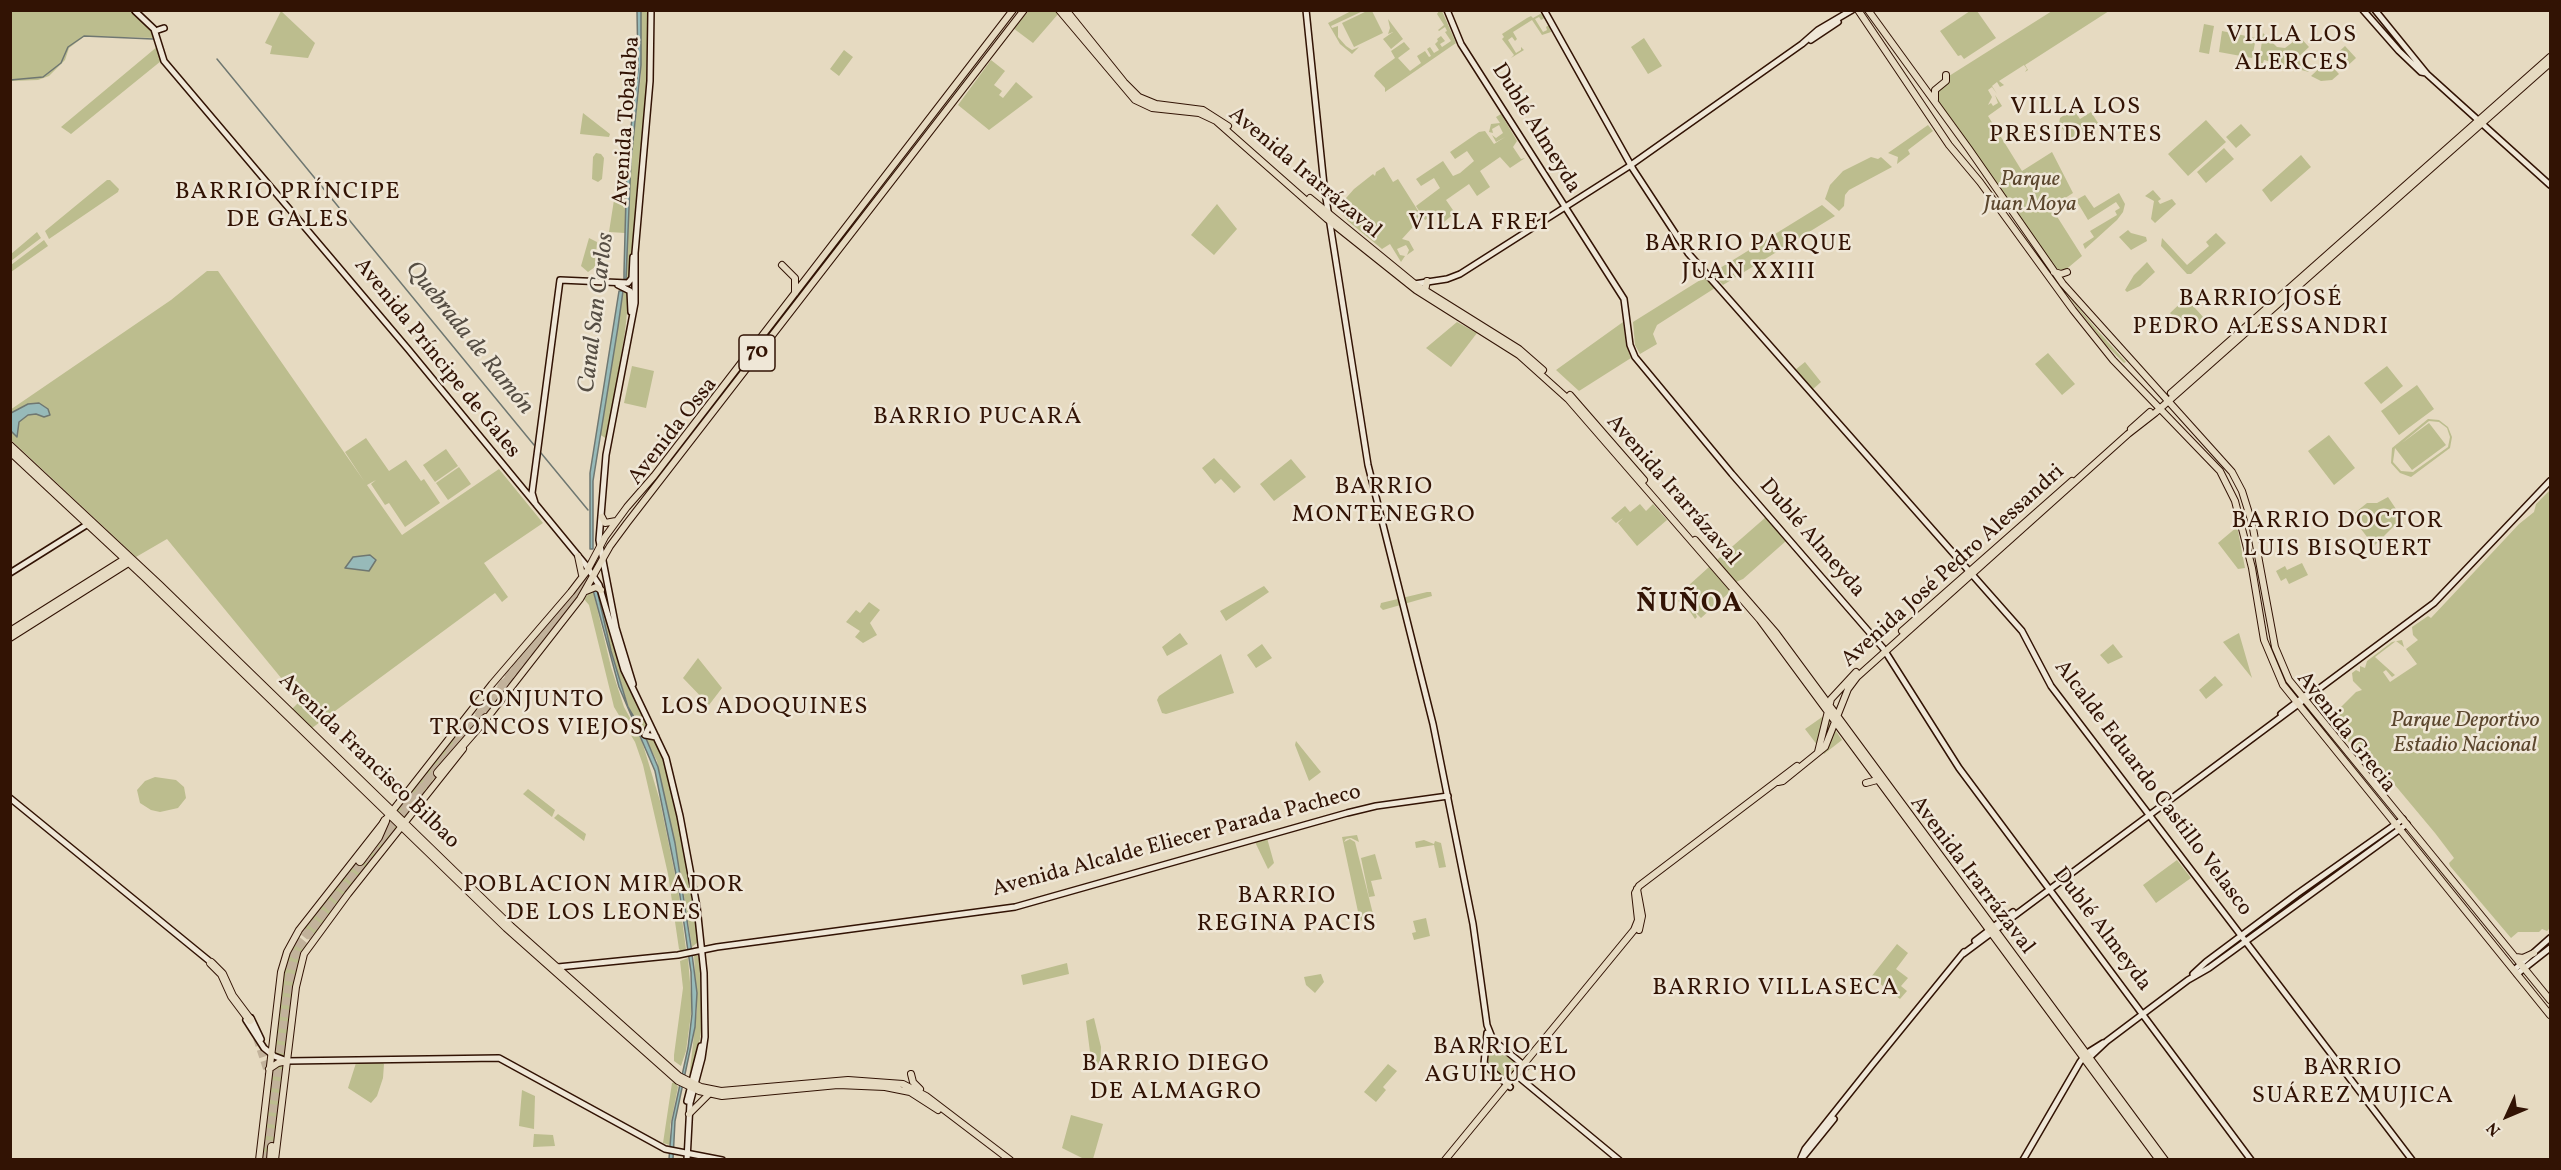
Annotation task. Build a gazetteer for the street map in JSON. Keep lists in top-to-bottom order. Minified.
{"streets":{"main road":["Avenida Tobalaba","Dublé Almeyda","Avenida Irarrázaval","70","Avenida Príncipe de Gales","Avenida Ossa","Avenida José Pedro Alessandri","Avenida Grecia","Avenida Francisco Bilbao","Alcalde Eduardo Castillo Velasco","Avenida Alcalde Eliecer Parada Pacheco"]},"crossings":[["Avenida Tobalaba","Avenida Príncipe de Gales"],["Avenida Tobalaba","Avenida Ossa"],["Avenida Tobalaba","Avenida Francisco Bilbao"],["Avenida Tobalaba","Avenida Alcalde Eliecer Parada Pacheco"],["Dublé Almeyda","Avenida José Pedro Alessandri"],["Avenida Irarrázaval","Avenida José Pedro Alessandri"],["Avenida Príncipe de Gales","Avenida Ossa"],["Avenida Ossa","Avenida Francisco Bilbao"],["Avenida José Pedro Alessandri","Avenida Grecia"],["Avenida José Pedro Alessandri","Alcalde Eduardo Castillo Velasco"],["Avenida Francisco Bilbao","Avenida Alcalde Eliecer Parada Pacheco"]],"districts":["VILLA LOS ALERCES","VILLA LOS PRESIDENTES","BARRIO PRÍNCIPE DE GALES","VILLA FREI","BARRIO PARQUE JUAN XXIII","BARRIO JOSÉ PEDRO ALESSANDRI","BARRIO PUCARÁ","BARRIO MONTENEGRO","BARRIO DOCTOR LUIS BISQUERT","ÑUÑOA","CONJUNTO TRONCOS VIEJOS","LOS ADOQUINES","POBLACION MIRADOR DE LOS LEONES","BARRIO REGINA PACIS","BARRIO VILLASECA","BARRIO EL AGUILUCHO","BARRIO DIEGO DE ALMAGRO","BARRIO SUÁREZ MUJICA"],"water":["Canal San Carlos","Quebrada de Ramón"],"parks":["Parque Juan Moya","Parque Deportivo Estadio Nacional"],"north":"bottom left"}
